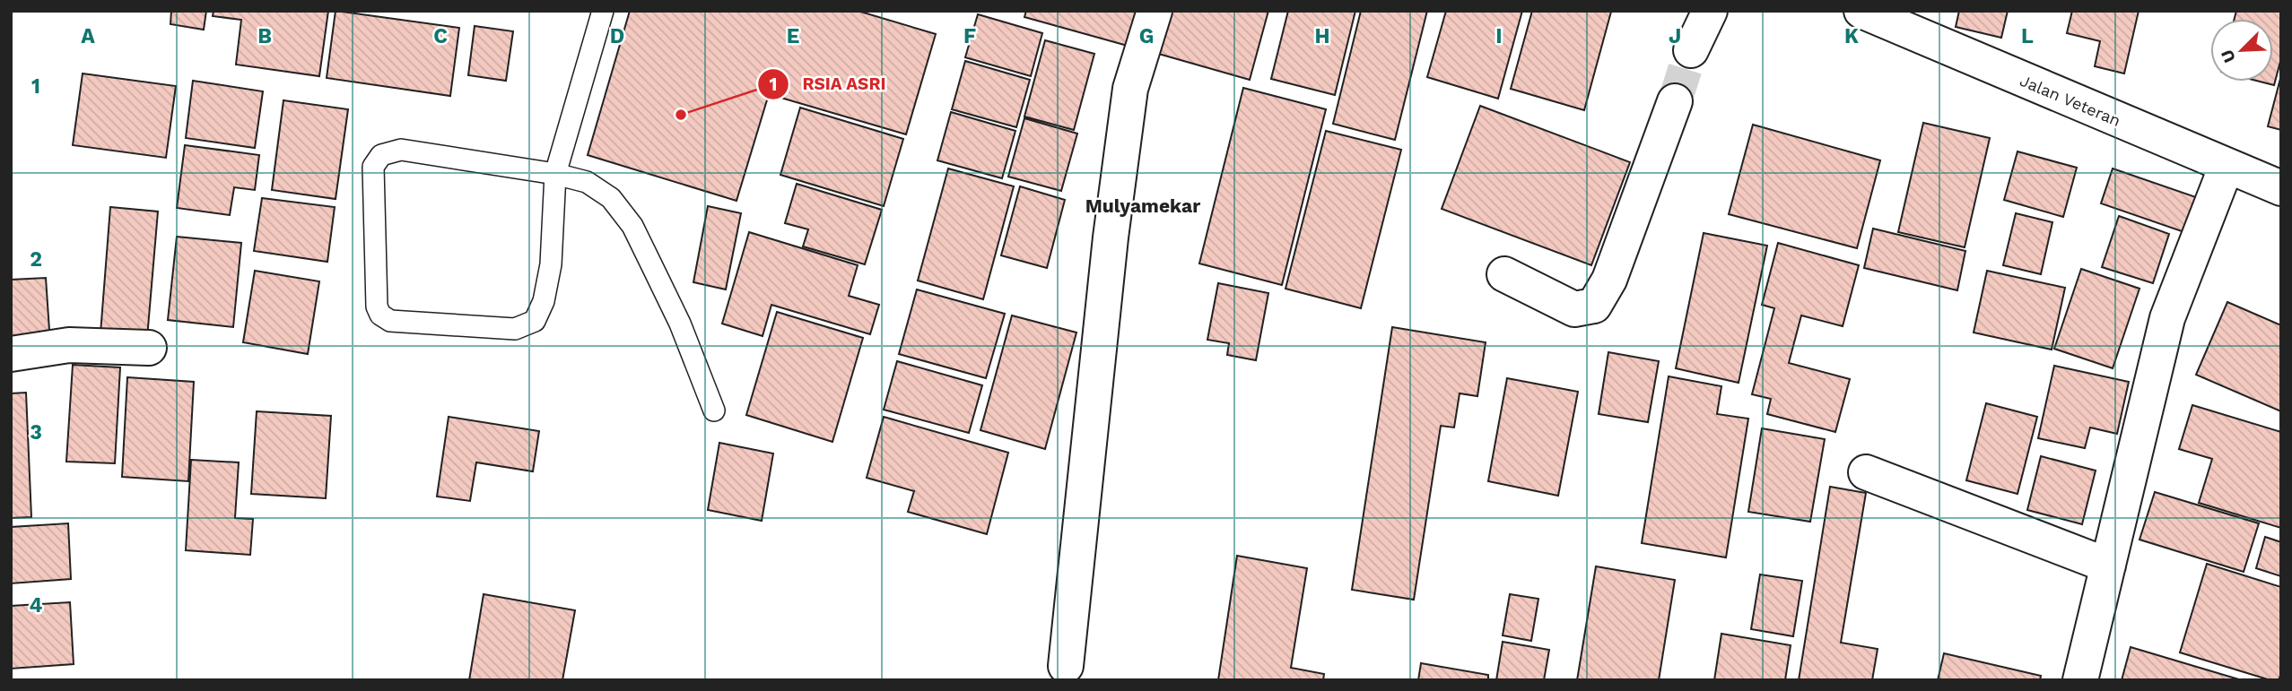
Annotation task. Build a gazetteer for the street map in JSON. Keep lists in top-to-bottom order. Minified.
{"streets":{"main road":["Jalan Veteran"]},"districts":["Mulyamekar"],"places":["RSIA ASRI"],"north":"bottom left","grid":{"columns":["A","B","C","D","E","F","G","H","I","J","K","L"],"rows":["1","2","3","4"]}}
